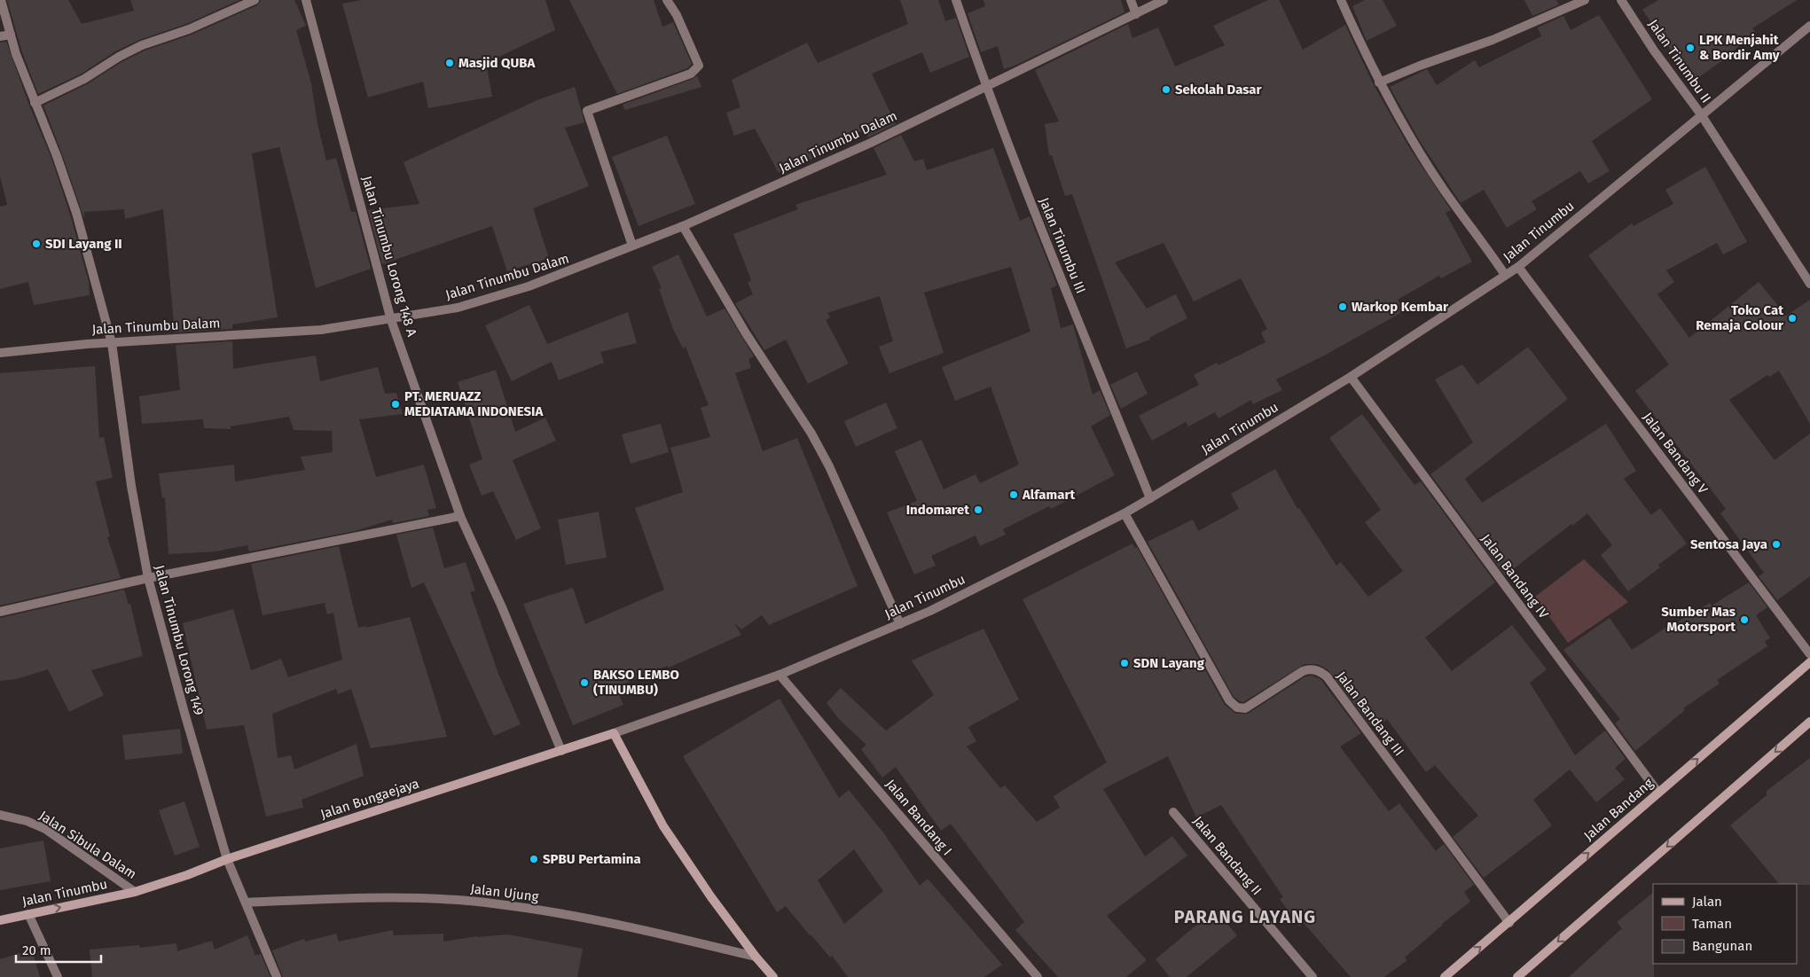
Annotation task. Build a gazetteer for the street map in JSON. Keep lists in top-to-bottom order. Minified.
{"streets":{"main road":["Jalan Tinumbu","Jalan Bungaejaya","Jalan Bandang"],"street":["Jalan Tinumbu II","Jalan Tinumbu Dalam","Jalan Tinumbu III","Jalan Tinumbu Lorong 148 A","Jalan Bandang V","Jalan Bandang IV","Jalan Tinumbu Lorong 149","Jalan Bandang III","Jalan Bandang I","Jalan Sibula Dalam","Jalan Bandang II","Jalan Ujung"]},"crossings":[["Jalan Tinumbu II","Jalan Tinumbu"],["Jalan Tinumbu Dalam","Jalan Tinumbu III"],["Jalan Tinumbu Dalam","Jalan Tinumbu Lorong 148 A"],["Jalan Tinumbu Dalam","Jalan Tinumbu Lorong 149"],["Jalan Tinumbu","Jalan Tinumbu III"],["Jalan Tinumbu","Jalan Bandang V"],["Jalan Tinumbu","Jalan Bandang IV"],["Jalan Tinumbu","Jalan Bandang III"],["Jalan Tinumbu","Jalan Bungaejaya"],["Jalan Tinumbu","Jalan Bandang I"],["Jalan Tinumbu","Jalan Sibula Dalam"],["Jalan Tinumbu Lorong 148 A","Jalan Bungaejaya"],["Jalan Bandang IV","Jalan Bandang"],["Jalan Tinumbu Lorong 149","Jalan Bungaejaya"],["Jalan Tinumbu Lorong 149","Jalan Ujung"],["Jalan Bandang III","Jalan Bandang"],["Jalan Bungaejaya","Jalan Sibula Dalam"]],"districts":["PARANG LAYANG"],"places":["LPK Menjahit & Bordir Amy","Masjid QUBA","Sekolah Dasar","SDI Layang II","Warkop Kembar","Toko Cat Remaja Colour","PT. MERUAZZ MEDIATAMA INDONESIA","Alfamart","Indomaret","Sentosa Jaya","Sumber Mas Motorsport","SDN Layang","BAKSO LEMBO (TINUMBU)","SPBU Pertamina"],"legend":["Jalan","Taman","Bangunan"],"scale_bar":"20 m"}
